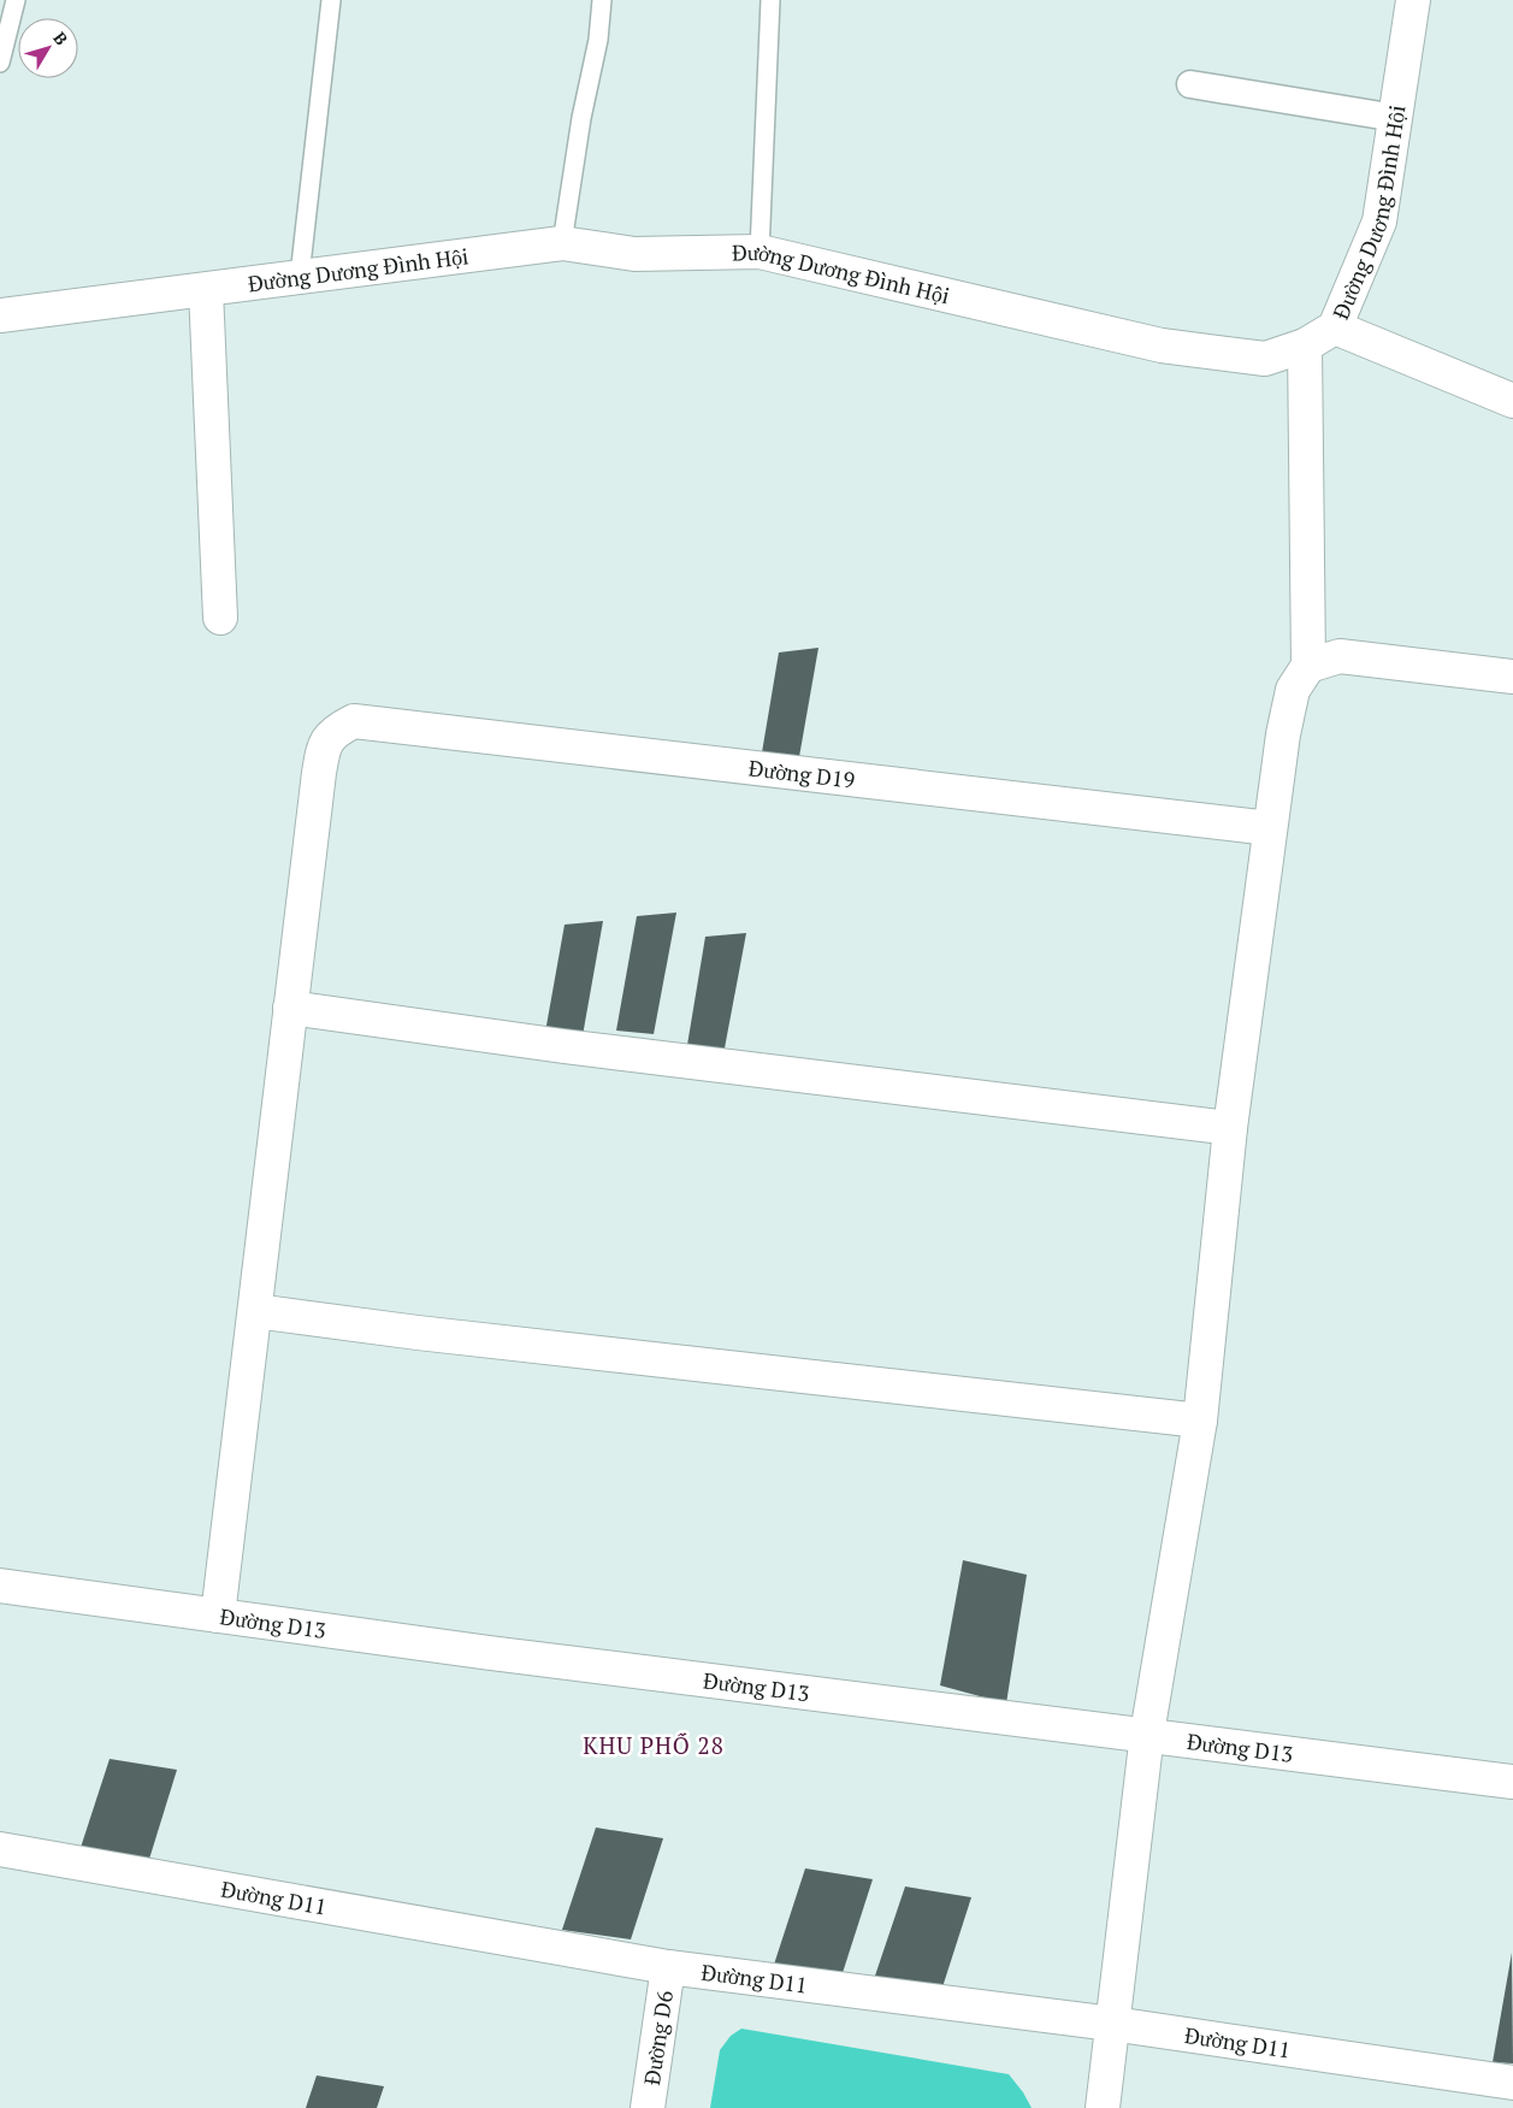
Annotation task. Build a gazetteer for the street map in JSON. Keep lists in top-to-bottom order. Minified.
{"streets":{"street":["Đường Dương Đình Hội","Đường D19","Đường D13","Đường D11","Đường D6"]},"crossings":[["Đường D11","Đường D6"]],"districts":["KHU PHỐ 28"],"north":"top right"}
